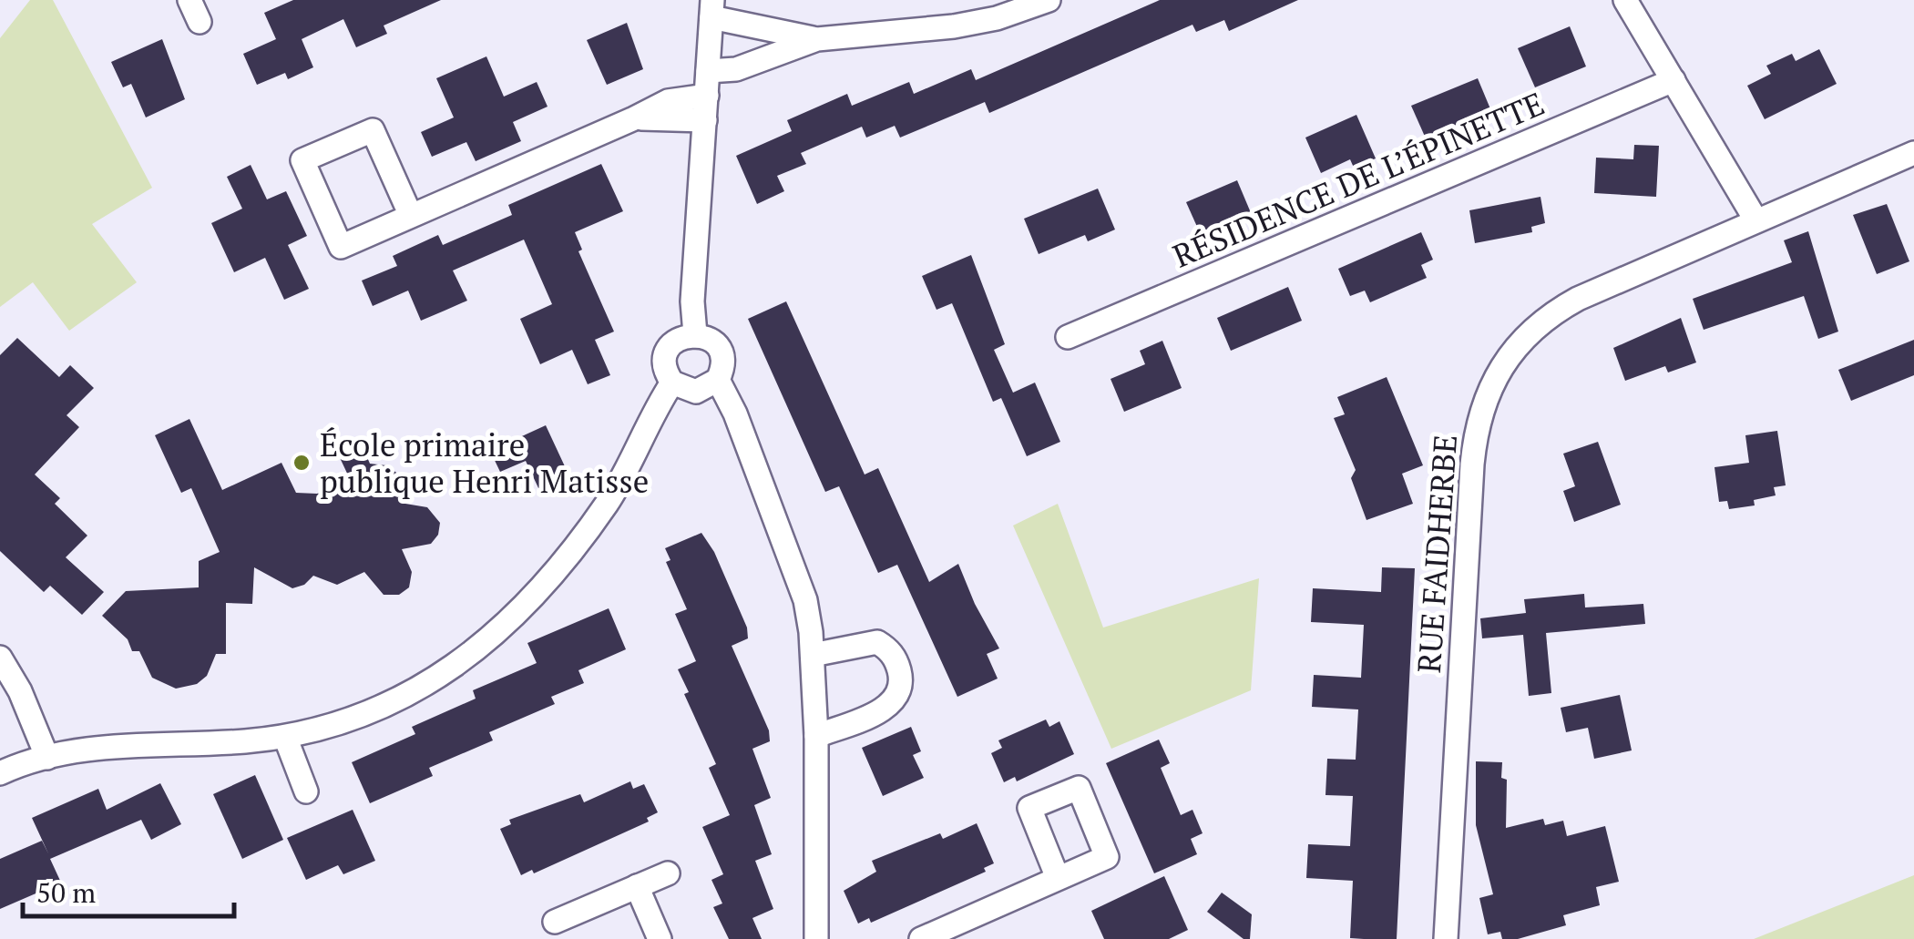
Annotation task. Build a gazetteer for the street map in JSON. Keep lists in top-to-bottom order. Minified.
{"streets":{"street":["RÉSIDENCE DE L’ÉPINETTE","RUE FAIDHERBE"]},"places":["École primaire publique Henri Matisse"],"scale_bar":"50 m"}
